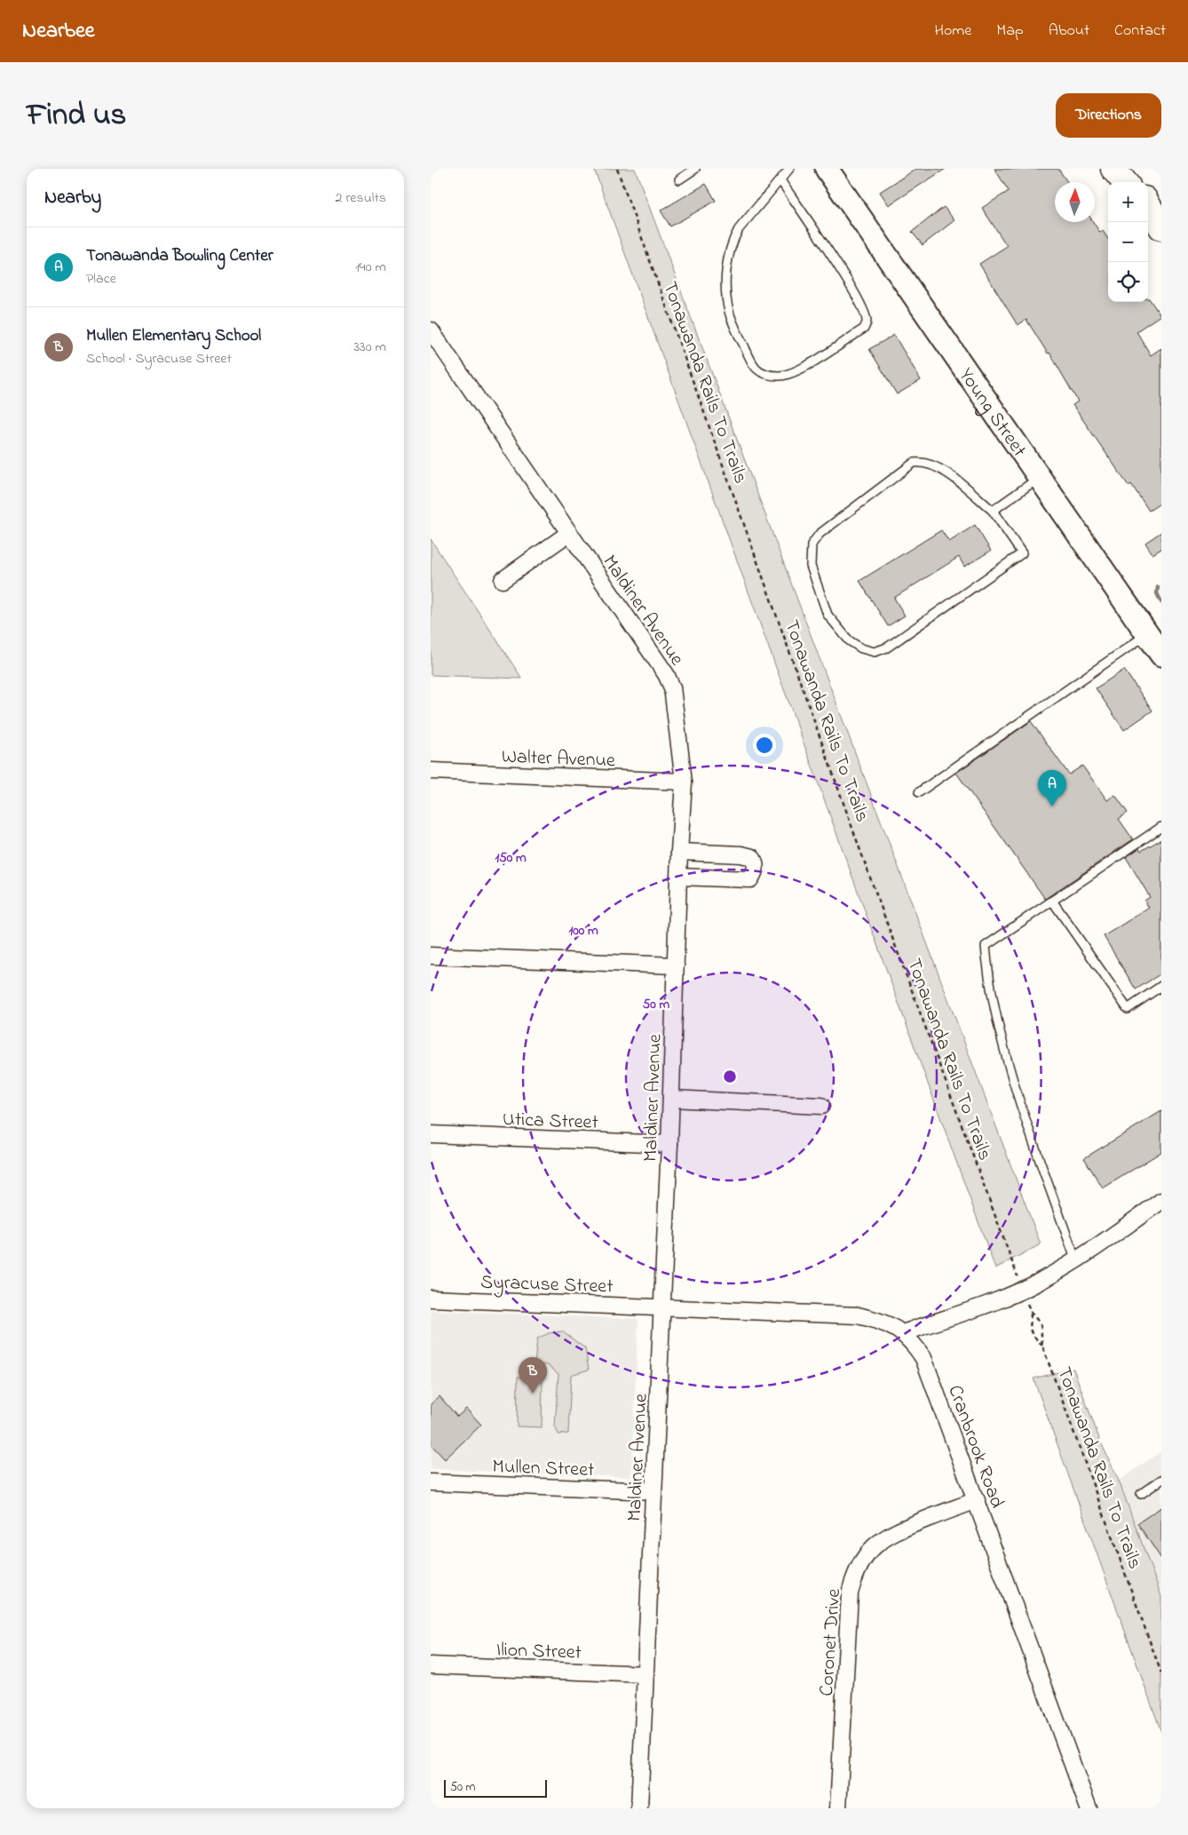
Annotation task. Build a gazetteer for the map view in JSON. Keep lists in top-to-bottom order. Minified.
{"streets":{"street":["Young Street","Maldiner Avenue","Walter Avenue","Utica Street","Syracuse Street","Cranbrook Road","Mullen Street","Coronet Drive","Ilion Street"],"path":["Tonawanda Rails To Trails"]},"crossings":[["Maldiner Avenue","Walter Avenue"],["Maldiner Avenue","Utica Street"],["Maldiner Avenue","Syracuse Street"],["Maldiner Avenue","Cranbrook Road"],["Maldiner Avenue","Mullen Street"],["Maldiner Avenue","Ilion Street"],["Syracuse Street","Cranbrook Road"],["Cranbrook Road","Coronet Drive"]],"scale_bar":"50 m","north":"top","page":{"header":"Nearbee","nav":["Home","Map","About","Contact"],"title":"Find us","buttons":"Directions","heading":["Nearby","2 results"],"map_buttons":["+","−"],"list":[{"mark":"A","name":"Tonawanda Bowling Center","note":"Place","value":"140 m"},{"mark":"B","name":"Mullen Elementary School","note":"School · Syracuse Street","value":"330 m"}],"pins":["A","B"],"scale":"50 m"},"rings":["150 m","100 m","50 m"]}
